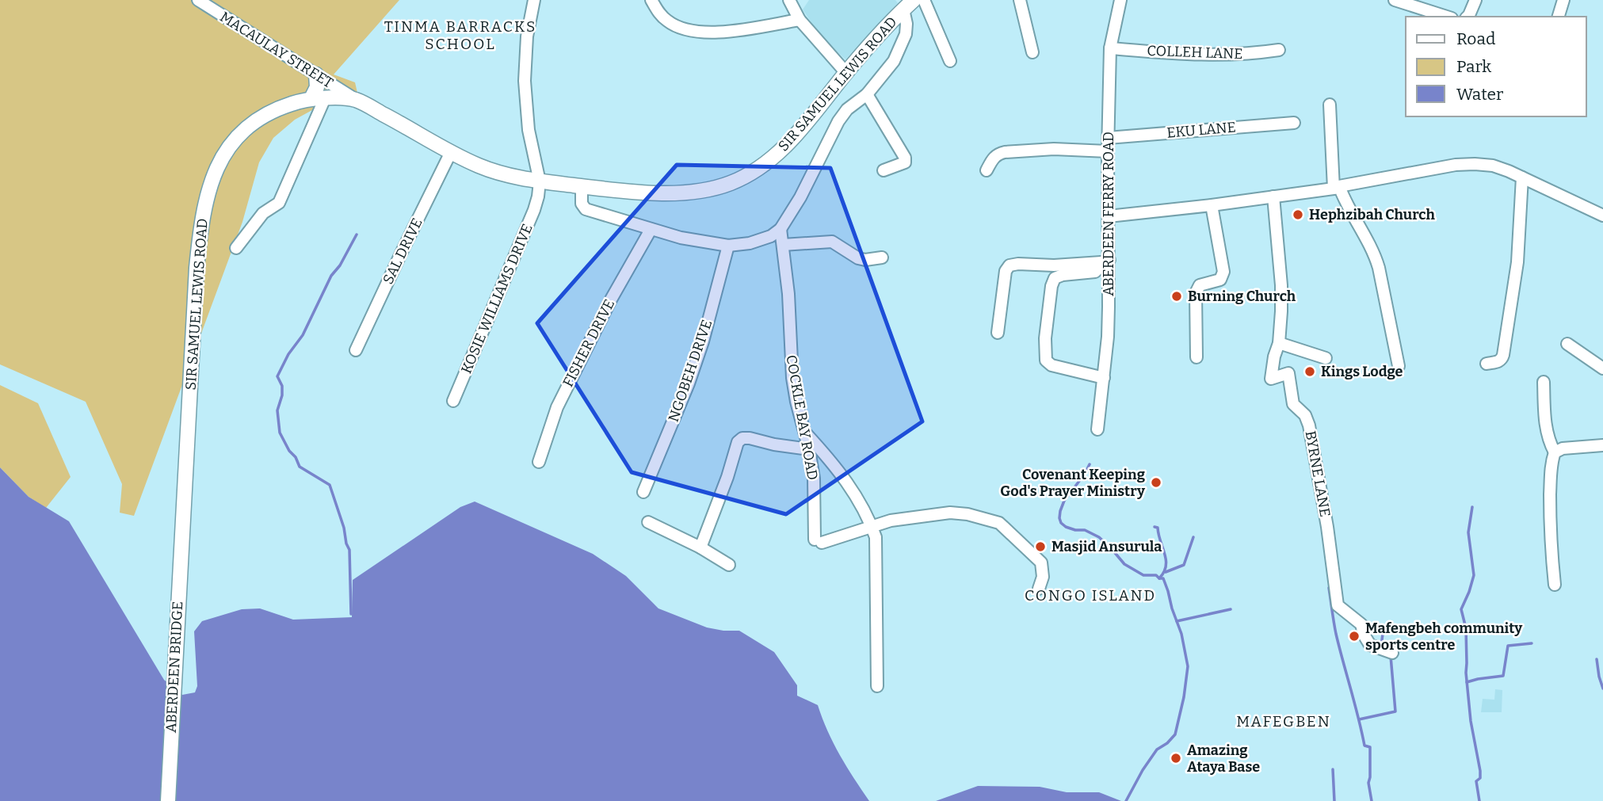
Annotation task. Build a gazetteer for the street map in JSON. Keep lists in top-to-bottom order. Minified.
{"streets":{"main road":["SIR SAMUEL LEWIS ROAD","ABERDEEN BRIDGE"],"street":["MACAULAY STREET","COLLEH LANE","EKU LANE","ABERDEEN FERRY ROAD","SAL DRIVE","KOSIE WILLIAMS DRIVE","FISHER DRIVE","NGOBEH DRIVE","COCKLE BAY ROAD","BYRNE LANE"]},"crossings":[["MACAULAY STREET","SIR SAMUEL LEWIS ROAD"],["COLLEH LANE","ABERDEEN FERRY ROAD"],["SIR SAMUEL LEWIS ROAD","SAL DRIVE"],["SIR SAMUEL LEWIS ROAD","KOSIE WILLIAMS DRIVE"],["SIR SAMUEL LEWIS ROAD","ABERDEEN BRIDGE"],["EKU LANE","ABERDEEN FERRY ROAD"]],"districts":["TINMA BARRACKS SCHOOL","CONGO ISLAND","MAFEGBEN"],"places":["Hephzibah Church","Burning Church","Kings Lodge","Covenant Keeping God's Prayer Ministry","Masjid Ansurula","Mafengbeh community sports centre","Amazing Ataya Base"],"legend":["Road","Park","Water"]}
